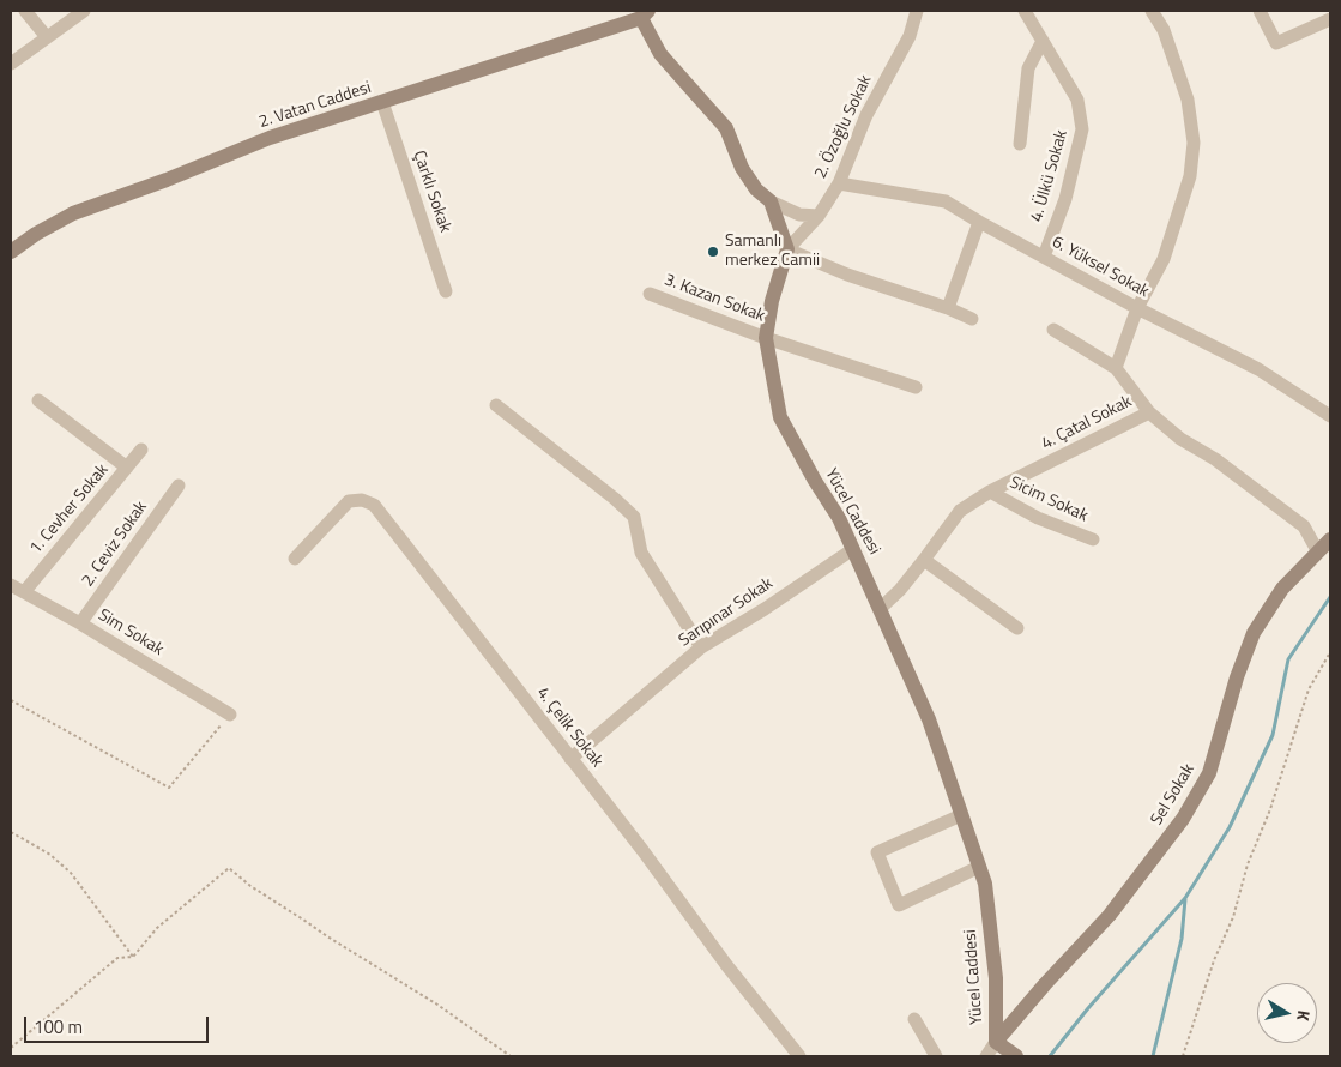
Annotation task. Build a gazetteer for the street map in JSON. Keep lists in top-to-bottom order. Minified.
{"streets":{"main road":["2. Vatan Caddesi","Yücel Caddesi","Sel Sokak"],"street":["2. Özoğlu Sokak","4. Ülkü Sokak","Çarklı Sokak","6. Yüksel Sokak","3. Kazan Sokak","4. Çatal Sokak","Sicim Sokak","1. Cevher Sokak","2. Ceviz Sokak","Sarıpınar Sokak","Sim Sokak","4. Çelik Sokak"]},"crossings":[["2. Vatan Caddesi","Çarklı Sokak"],["2. Özoğlu Sokak","6. Yüksel Sokak"],["2. Özoğlu Sokak","Yücel Caddesi"],["4. Ülkü Sokak","6. Yüksel Sokak"],["3. Kazan Sokak","Yücel Caddesi"],["4. Çatal Sokak","Sicim Sokak"],["4. Çatal Sokak","Yücel Caddesi"],["4. Çatal Sokak","Sel Sokak"],["1. Cevher Sokak","Sim Sokak"],["Yücel Caddesi","Sarıpınar Sokak"],["Yücel Caddesi","Sel Sokak"],["2. Ceviz Sokak","Sim Sokak"],["Sarıpınar Sokak","4. Çelik Sokak"]],"places":["Samanlı merkez Camii"],"scale_bar":"100 m","north":"right"}
